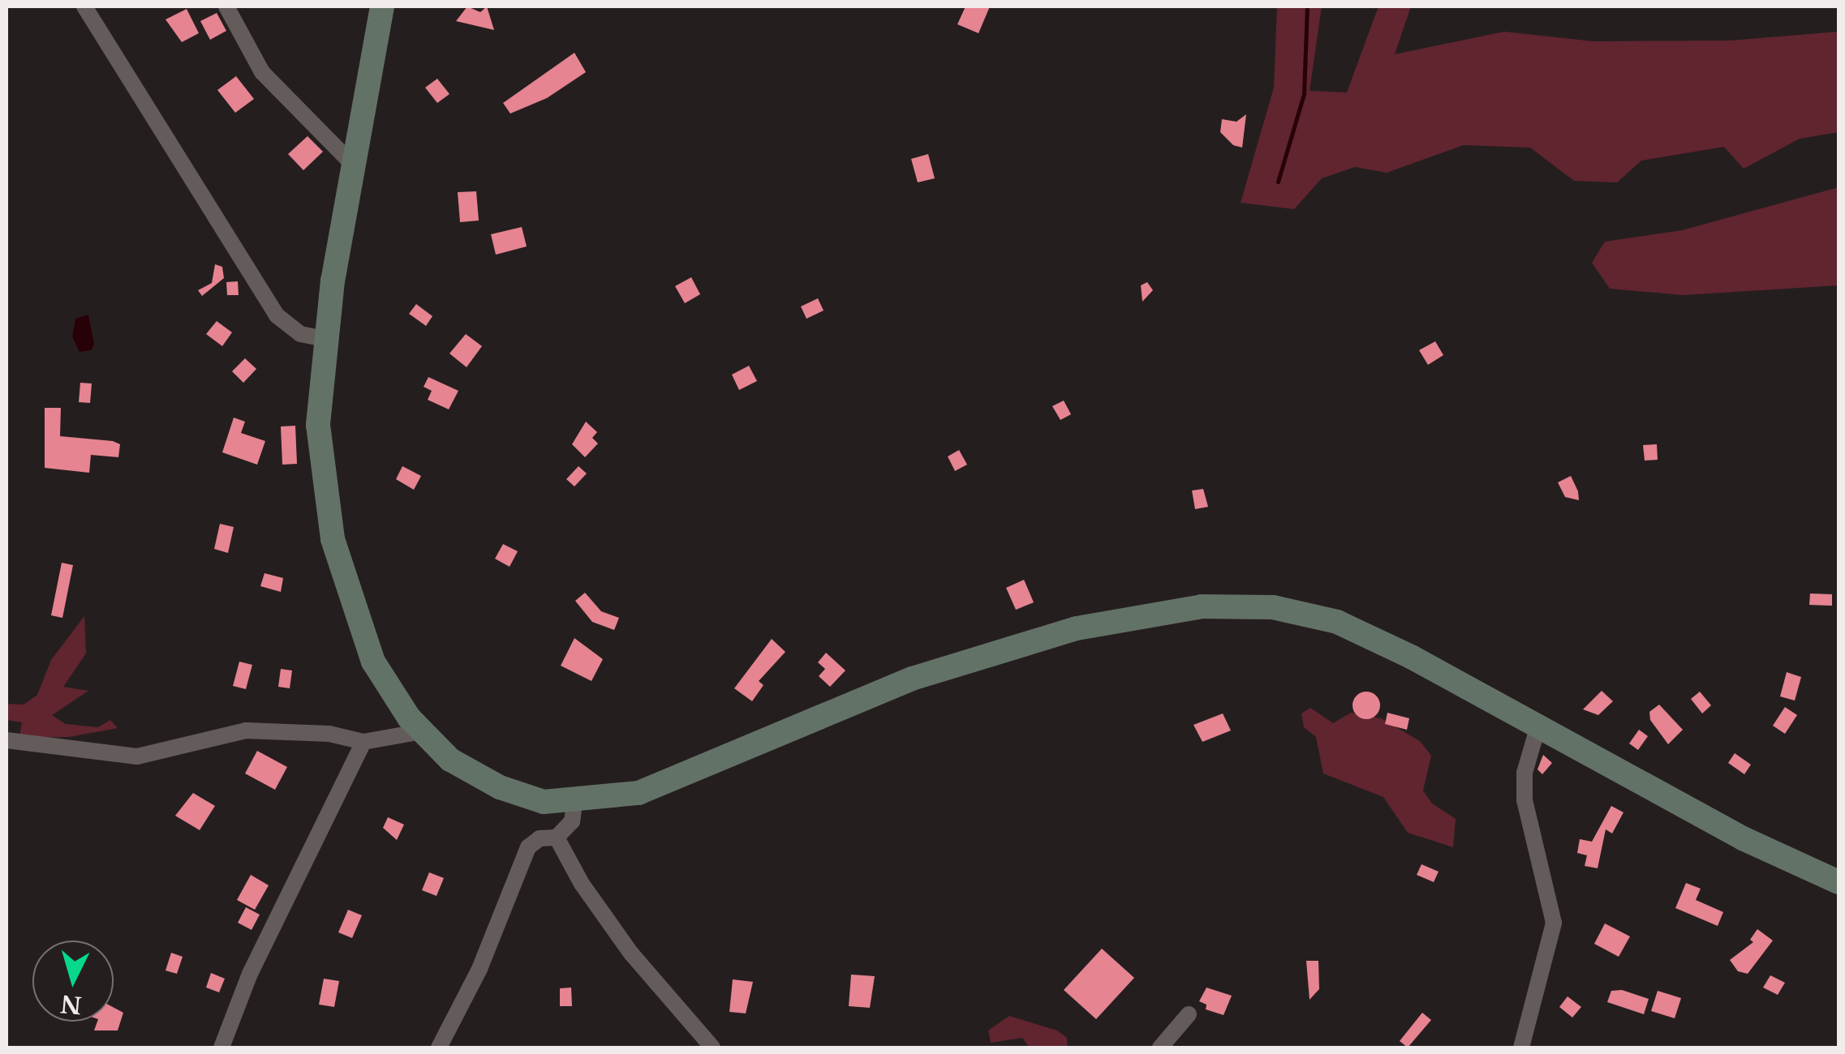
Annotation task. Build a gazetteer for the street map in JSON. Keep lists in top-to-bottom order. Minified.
{"north":"bottom"}
